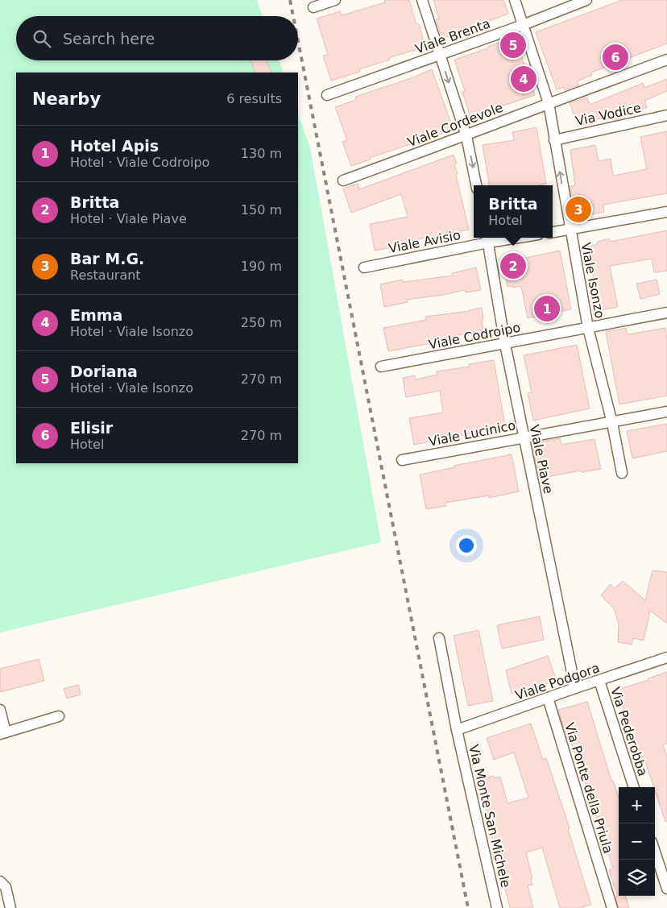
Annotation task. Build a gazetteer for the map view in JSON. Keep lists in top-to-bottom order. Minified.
{"streets":{"street":["Viale Brenta","Via Vodice","Viale Cordevole","Viale Avisio","Viale Isonzo","Viale Codroipo","Viale Lucinico","Viale Piave","Viale Podgora","Via Pederobba","Via Ponte della Priula","Via Monte San Michele"]},"crossings":[["Viale Brenta","Viale Isonzo"],["Via Vodice","Viale Isonzo"],["Viale Cordevole","Viale Isonzo"],["Viale Avisio","Viale Piave"],["Viale Isonzo","Viale Codroipo"],["Viale Isonzo","Viale Lucinico"],["Viale Codroipo","Viale Piave"],["Viale Lucinico","Viale Piave"],["Viale Piave","Viale Podgora"],["Viale Podgora","Via Pederobba"],["Viale Podgora","Via Ponte della Priula"],["Viale Podgora","Via Monte San Michele"]],"page":{"search":"Search here","pins":["5","6","4","3","2","1"],"heading":["Nearby","6 results"],"list":[{"mark":"1","name":"Hotel Apis","note":"Hotel · Viale Codroipo","value":"130 m"},{"mark":"2","name":"Britta","note":"Hotel · Viale Piave","value":"150 m"},{"mark":"3","name":"Bar M.G.","note":"Restaurant","value":"190 m"},{"mark":"4","name":"Emma","note":"Hotel · Viale Isonzo","value":"250 m"},{"mark":"5","name":"Doriana","note":"Hotel · Viale Isonzo","value":"270 m"},{"mark":"6","name":"Elisir","note":"Hotel","value":"270 m"}],"popup":["Britta","Hotel"],"map_buttons":["+","−"]}}
